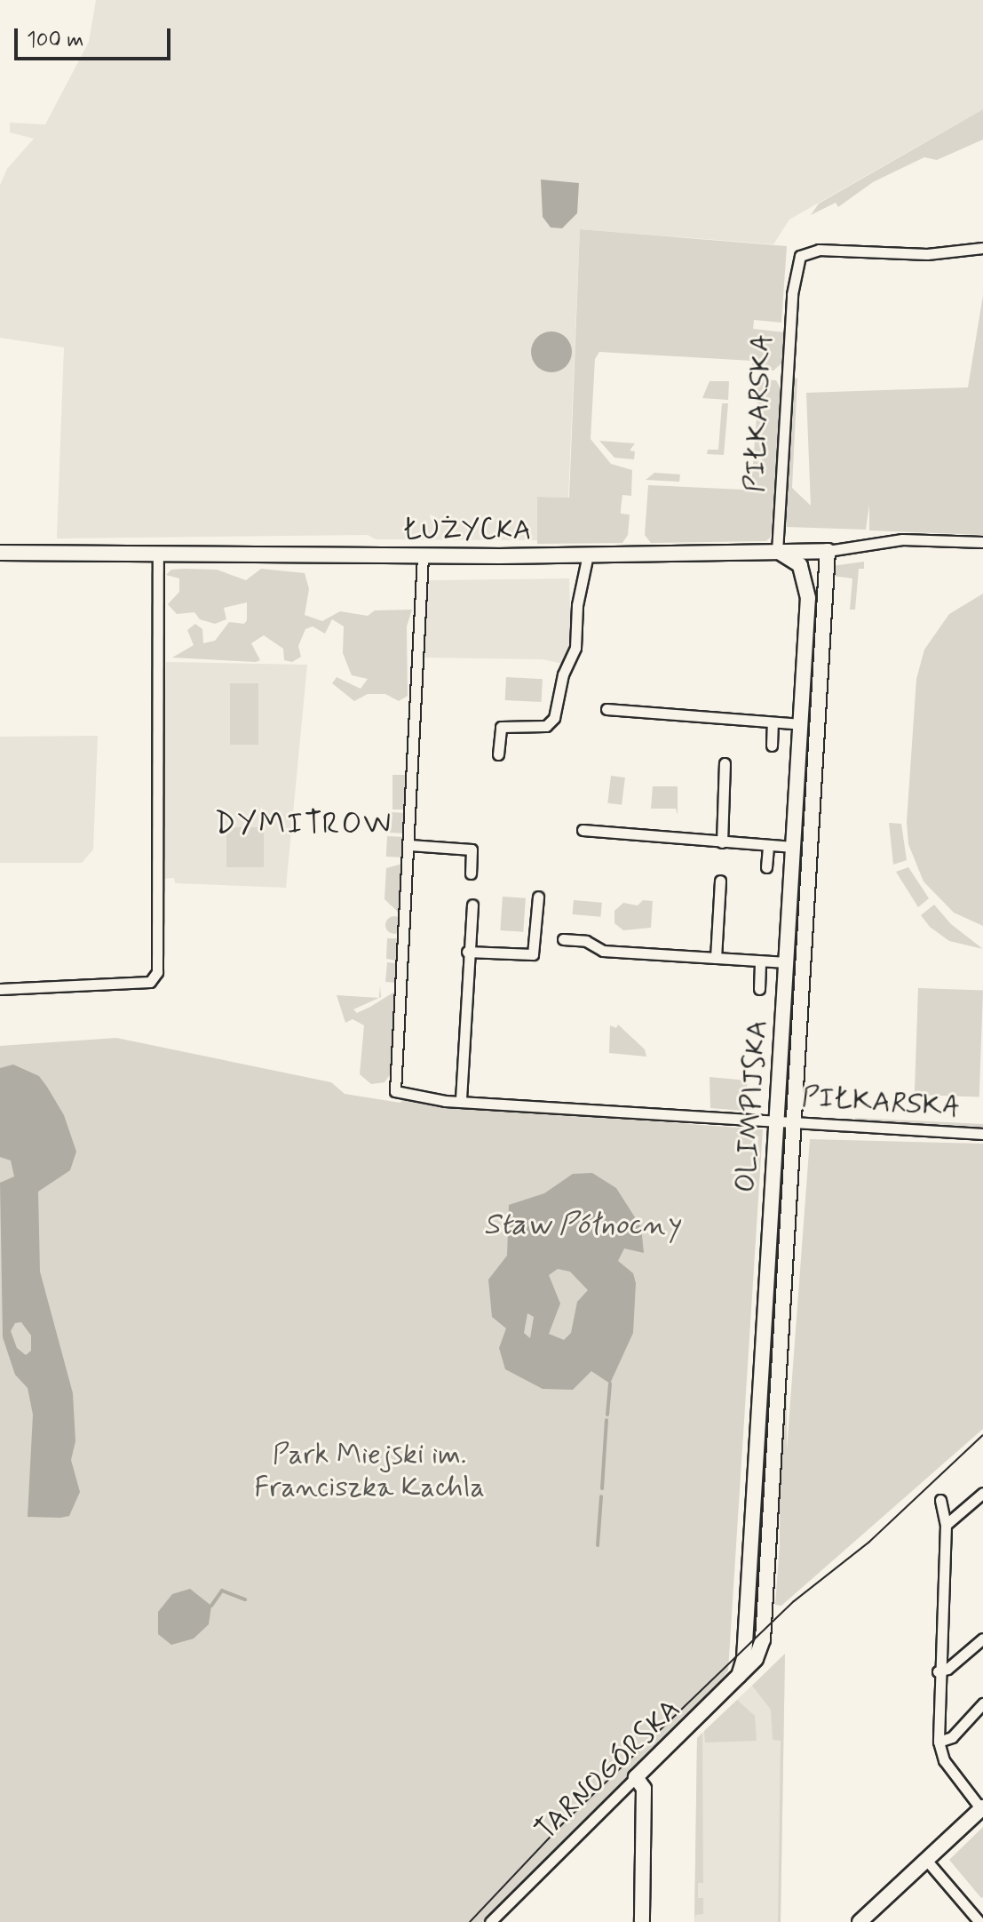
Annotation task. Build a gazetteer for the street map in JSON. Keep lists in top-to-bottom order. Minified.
{"streets":{"street":["PIŁKARSKA","ŁUŻYCKA","OLIMPIJSKA","TARNOGÓRSKA"]},"crossings":[["PIŁKARSKA","ŁUŻYCKA"],["PIŁKARSKA","OLIMPIJSKA"],["ŁUŻYCKA","OLIMPIJSKA"],["OLIMPIJSKA","TARNOGÓRSKA"]],"districts":["DYMITROW"],"water":["Staw Północny"],"parks":["Park Miejski im. Franciszka Kachla"],"scale_bar":"100 m"}
